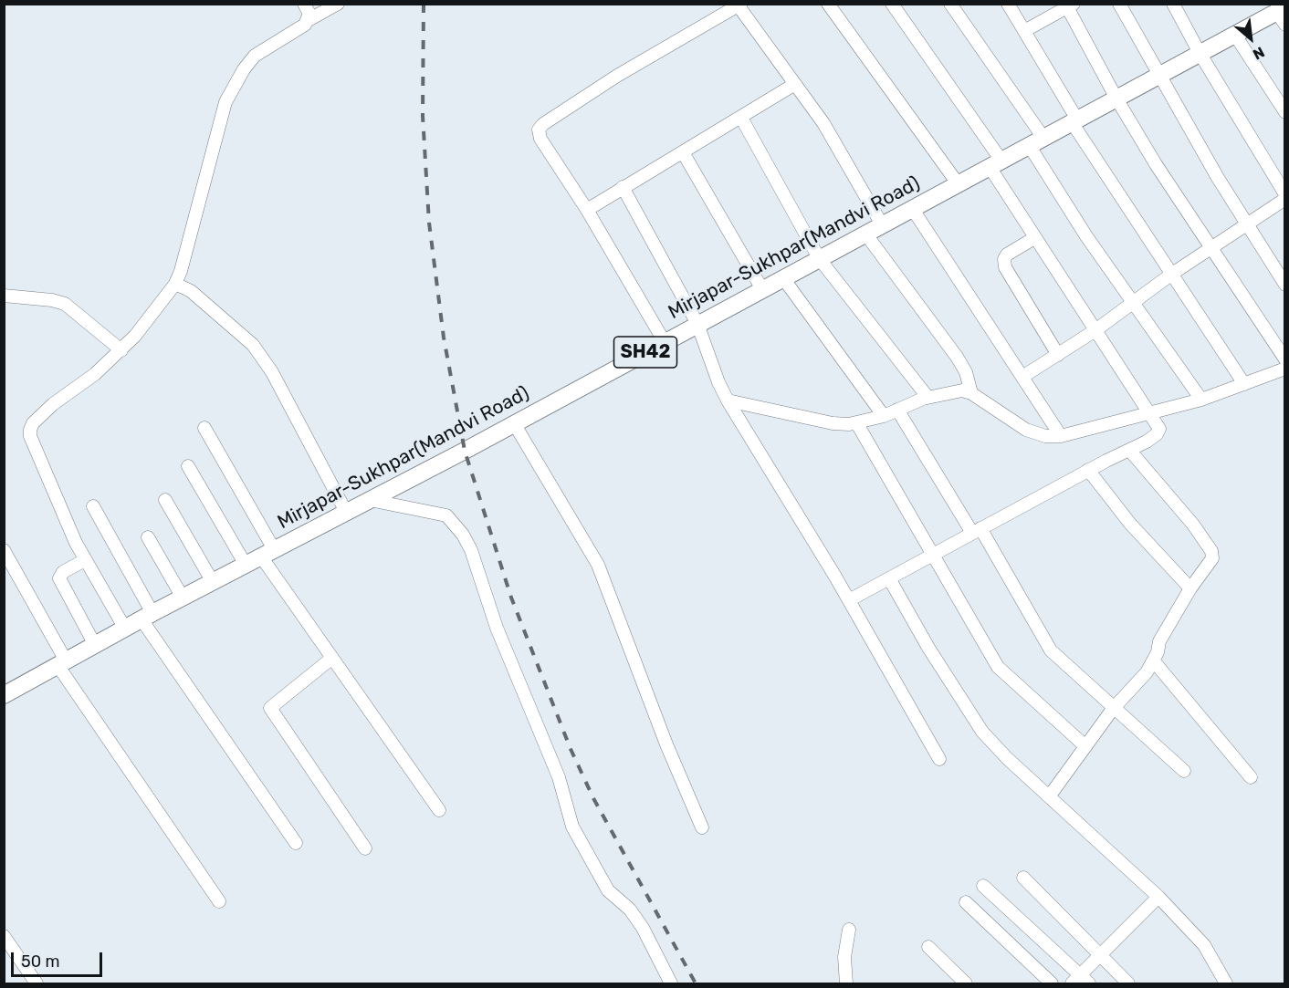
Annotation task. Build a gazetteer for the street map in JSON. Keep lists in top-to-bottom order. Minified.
{"streets":{"main road":["Mirjapar-Sukhpar(Mandvi Road)","SH42"]},"scale_bar":"50 m","north":"bottom right"}
